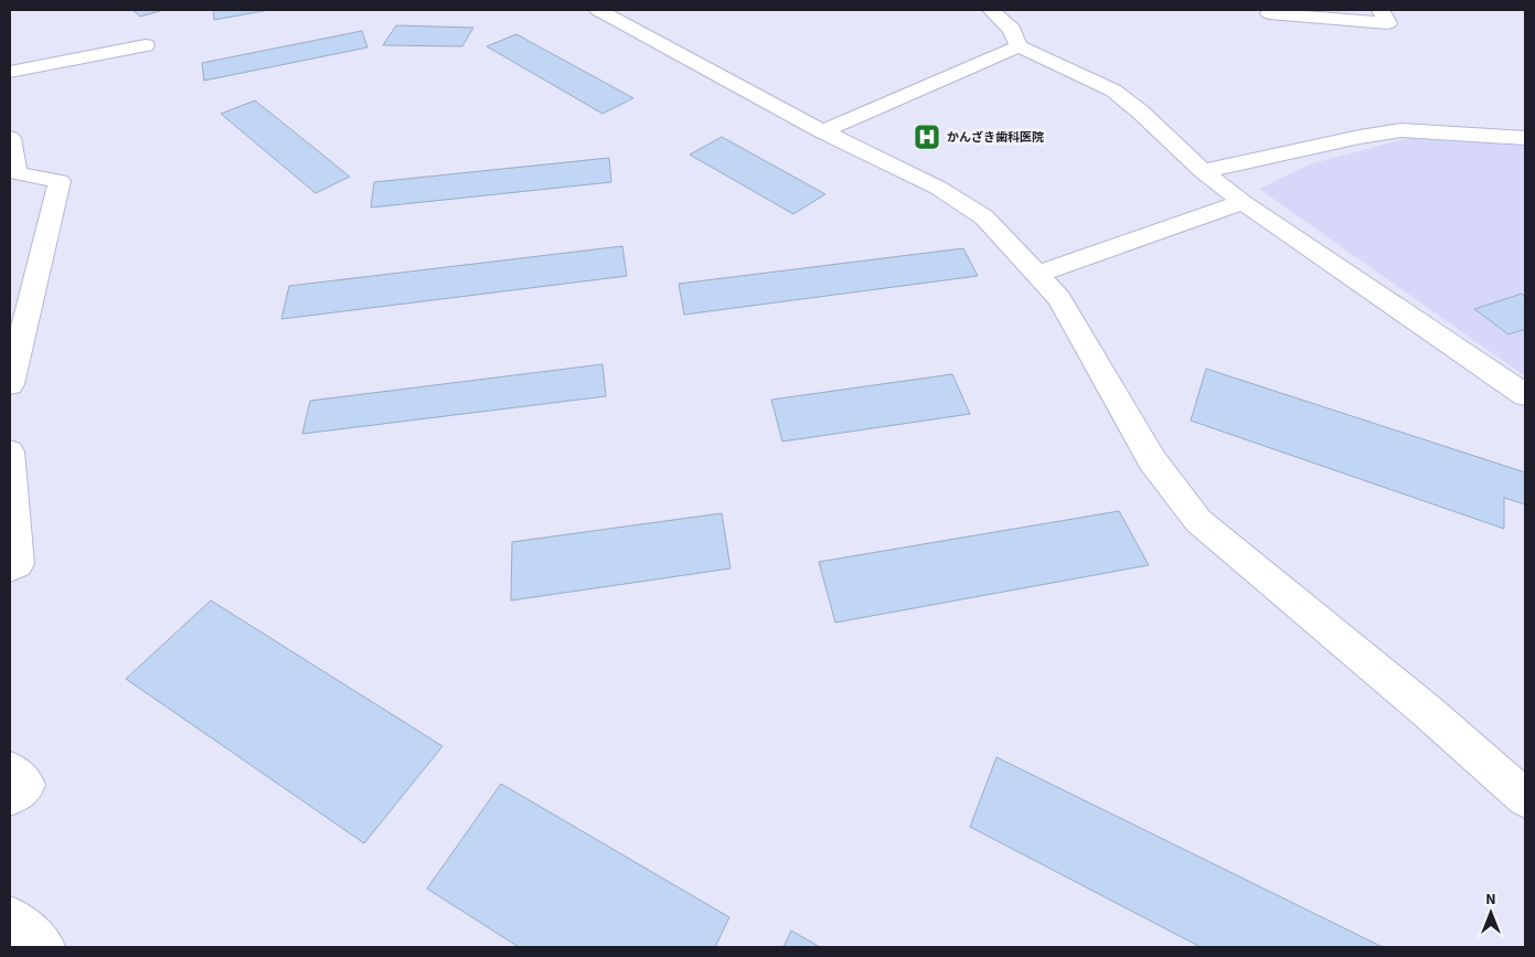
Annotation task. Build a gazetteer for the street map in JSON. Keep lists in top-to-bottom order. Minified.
{"places":{"hospital":["かんざき歯科医院"]},"north":"top"}
